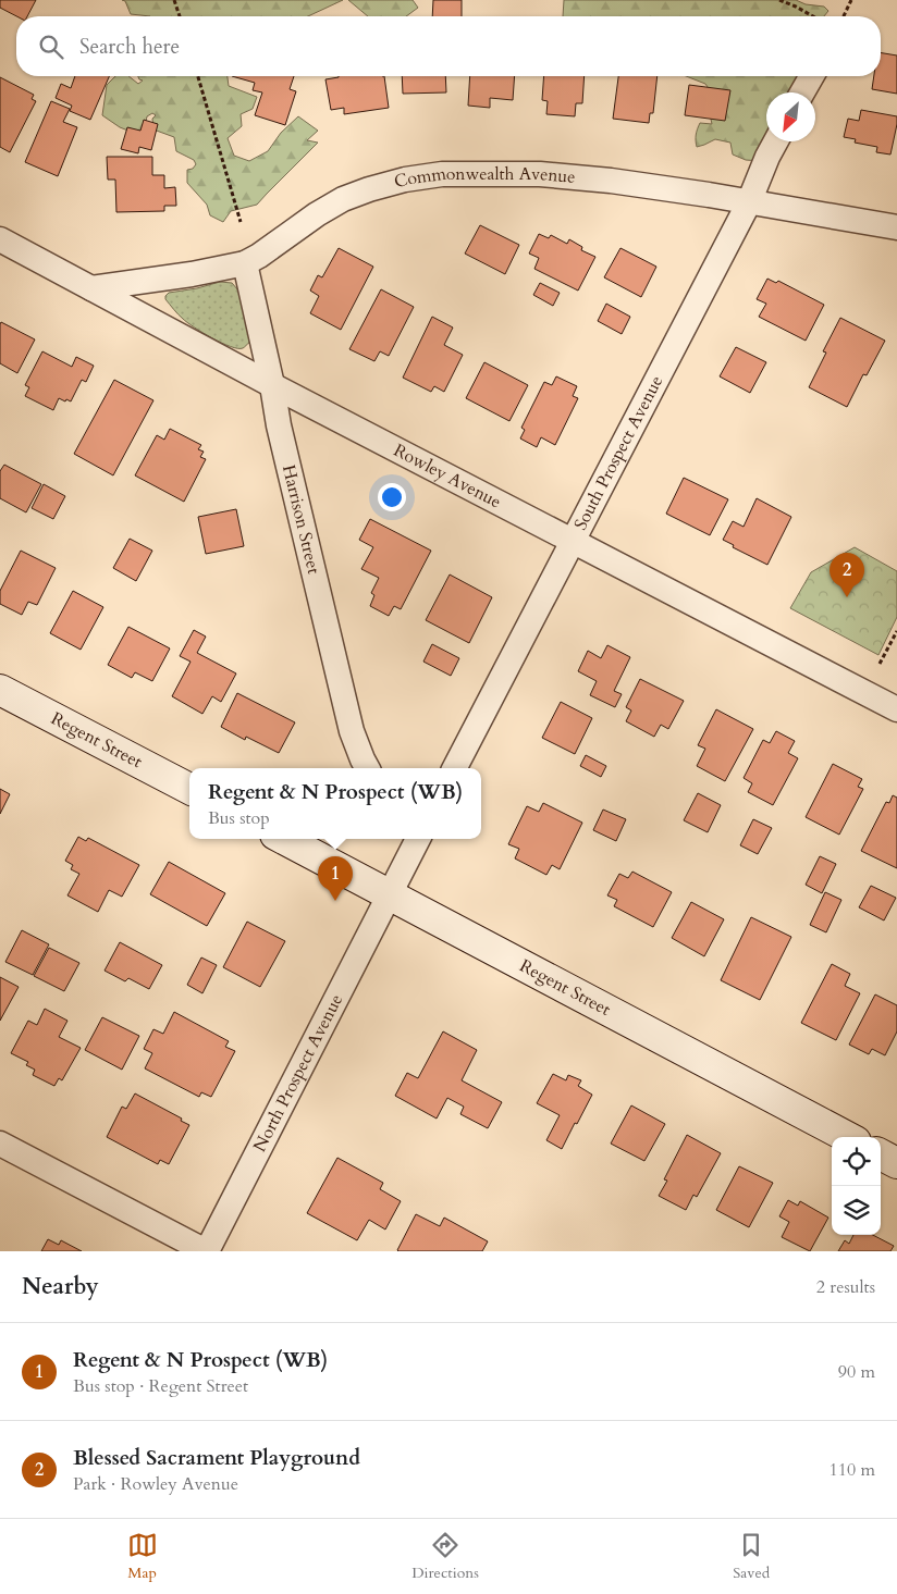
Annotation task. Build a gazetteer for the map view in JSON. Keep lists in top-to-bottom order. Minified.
{"streets":{"main road":["Regent Street"],"street":["Commonwealth Avenue","South Prospect Avenue","Rowley Avenue","Harrison Street","North Prospect Avenue"]},"crossings":[["Commonwealth Avenue","South Prospect Avenue"],["Commonwealth Avenue","Rowley Avenue"],["Commonwealth Avenue","Harrison Street"],["South Prospect Avenue","Rowley Avenue"],["Rowley Avenue","Harrison Street"],["Regent Street","North Prospect Avenue"]],"north":"bottom left","page":{"search":"Search here","pins":["2","1"],"popup":["Regent & N Prospect (WB)","Bus stop"],"heading":["Nearby","2 results"],"list":[{"mark":"1","name":"Regent & N Prospect (WB)","note":"Bus stop · Regent Street","value":"90 m"},{"mark":"2","name":"Blessed Sacrament Playground","note":"Park · Rowley Avenue","value":"110 m"}],"nav":["Map","Directions","Saved"]}}
